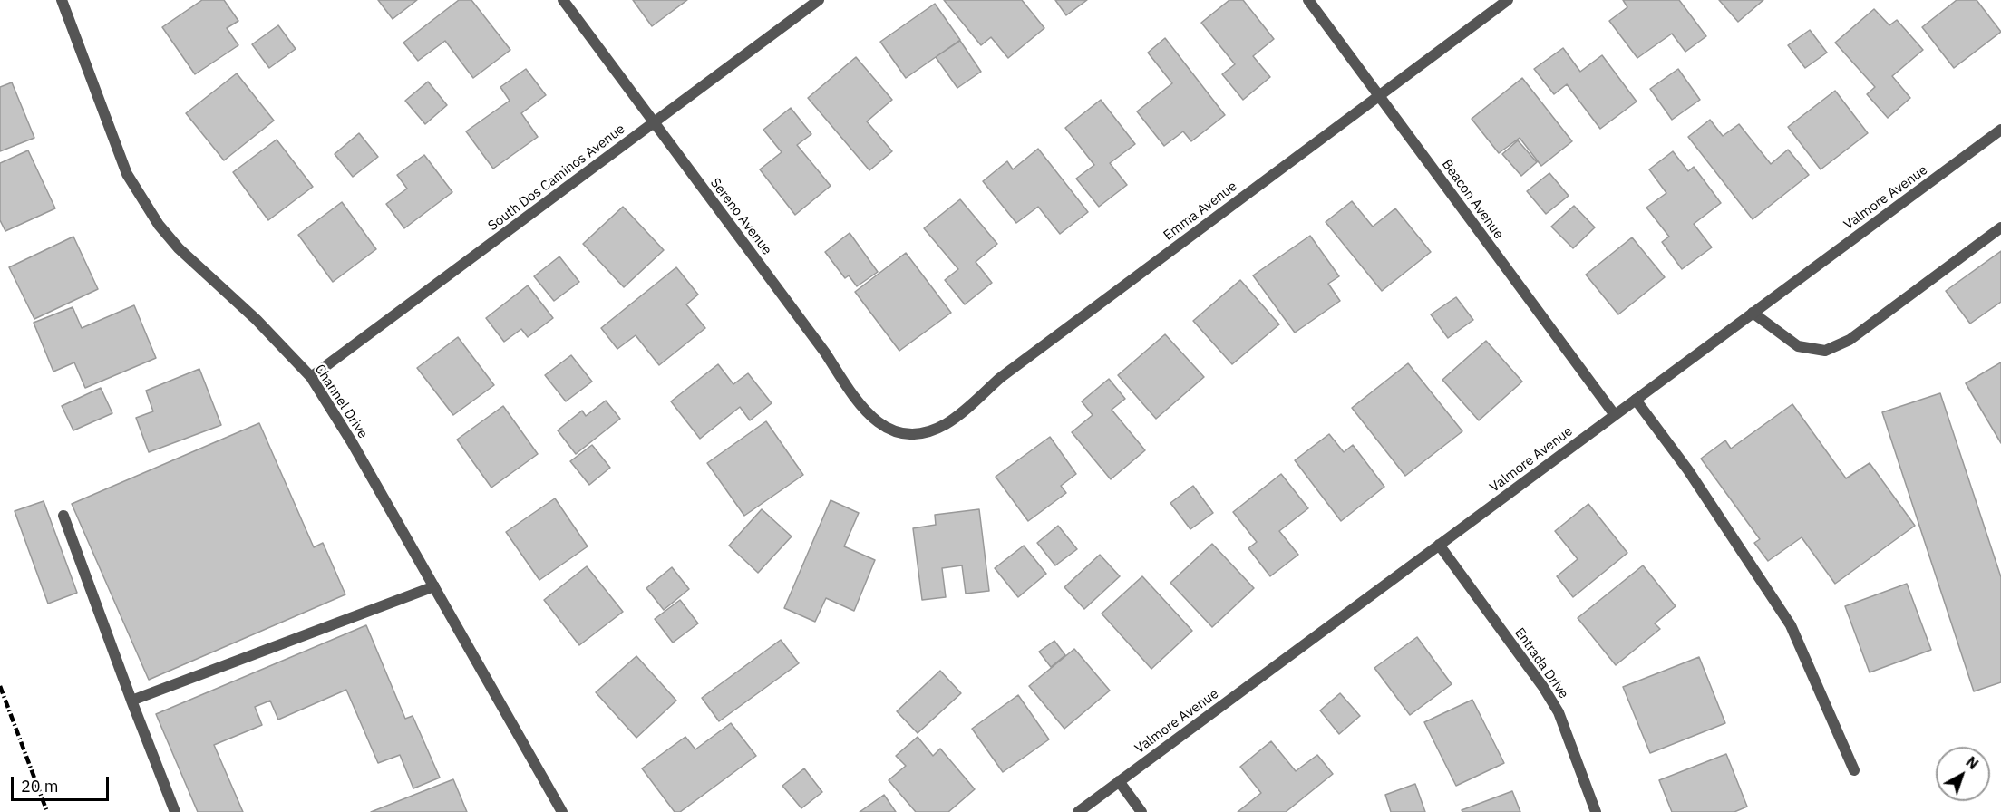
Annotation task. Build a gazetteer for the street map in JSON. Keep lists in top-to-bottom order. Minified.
{"streets":{"street":["South Dos Caminos Avenue","Valmore Avenue","Beacon Avenue","Emma Avenue","Sereno Avenue","Channel Drive","Entrada Drive"]},"crossings":[["South Dos Caminos Avenue","Sereno Avenue"],["South Dos Caminos Avenue","Channel Drive"],["Valmore Avenue","Beacon Avenue"],["Valmore Avenue","Entrada Drive"],["Beacon Avenue","Emma Avenue"],["Emma Avenue","Sereno Avenue"]],"scale_bar":"20 m","north":"top right"}
